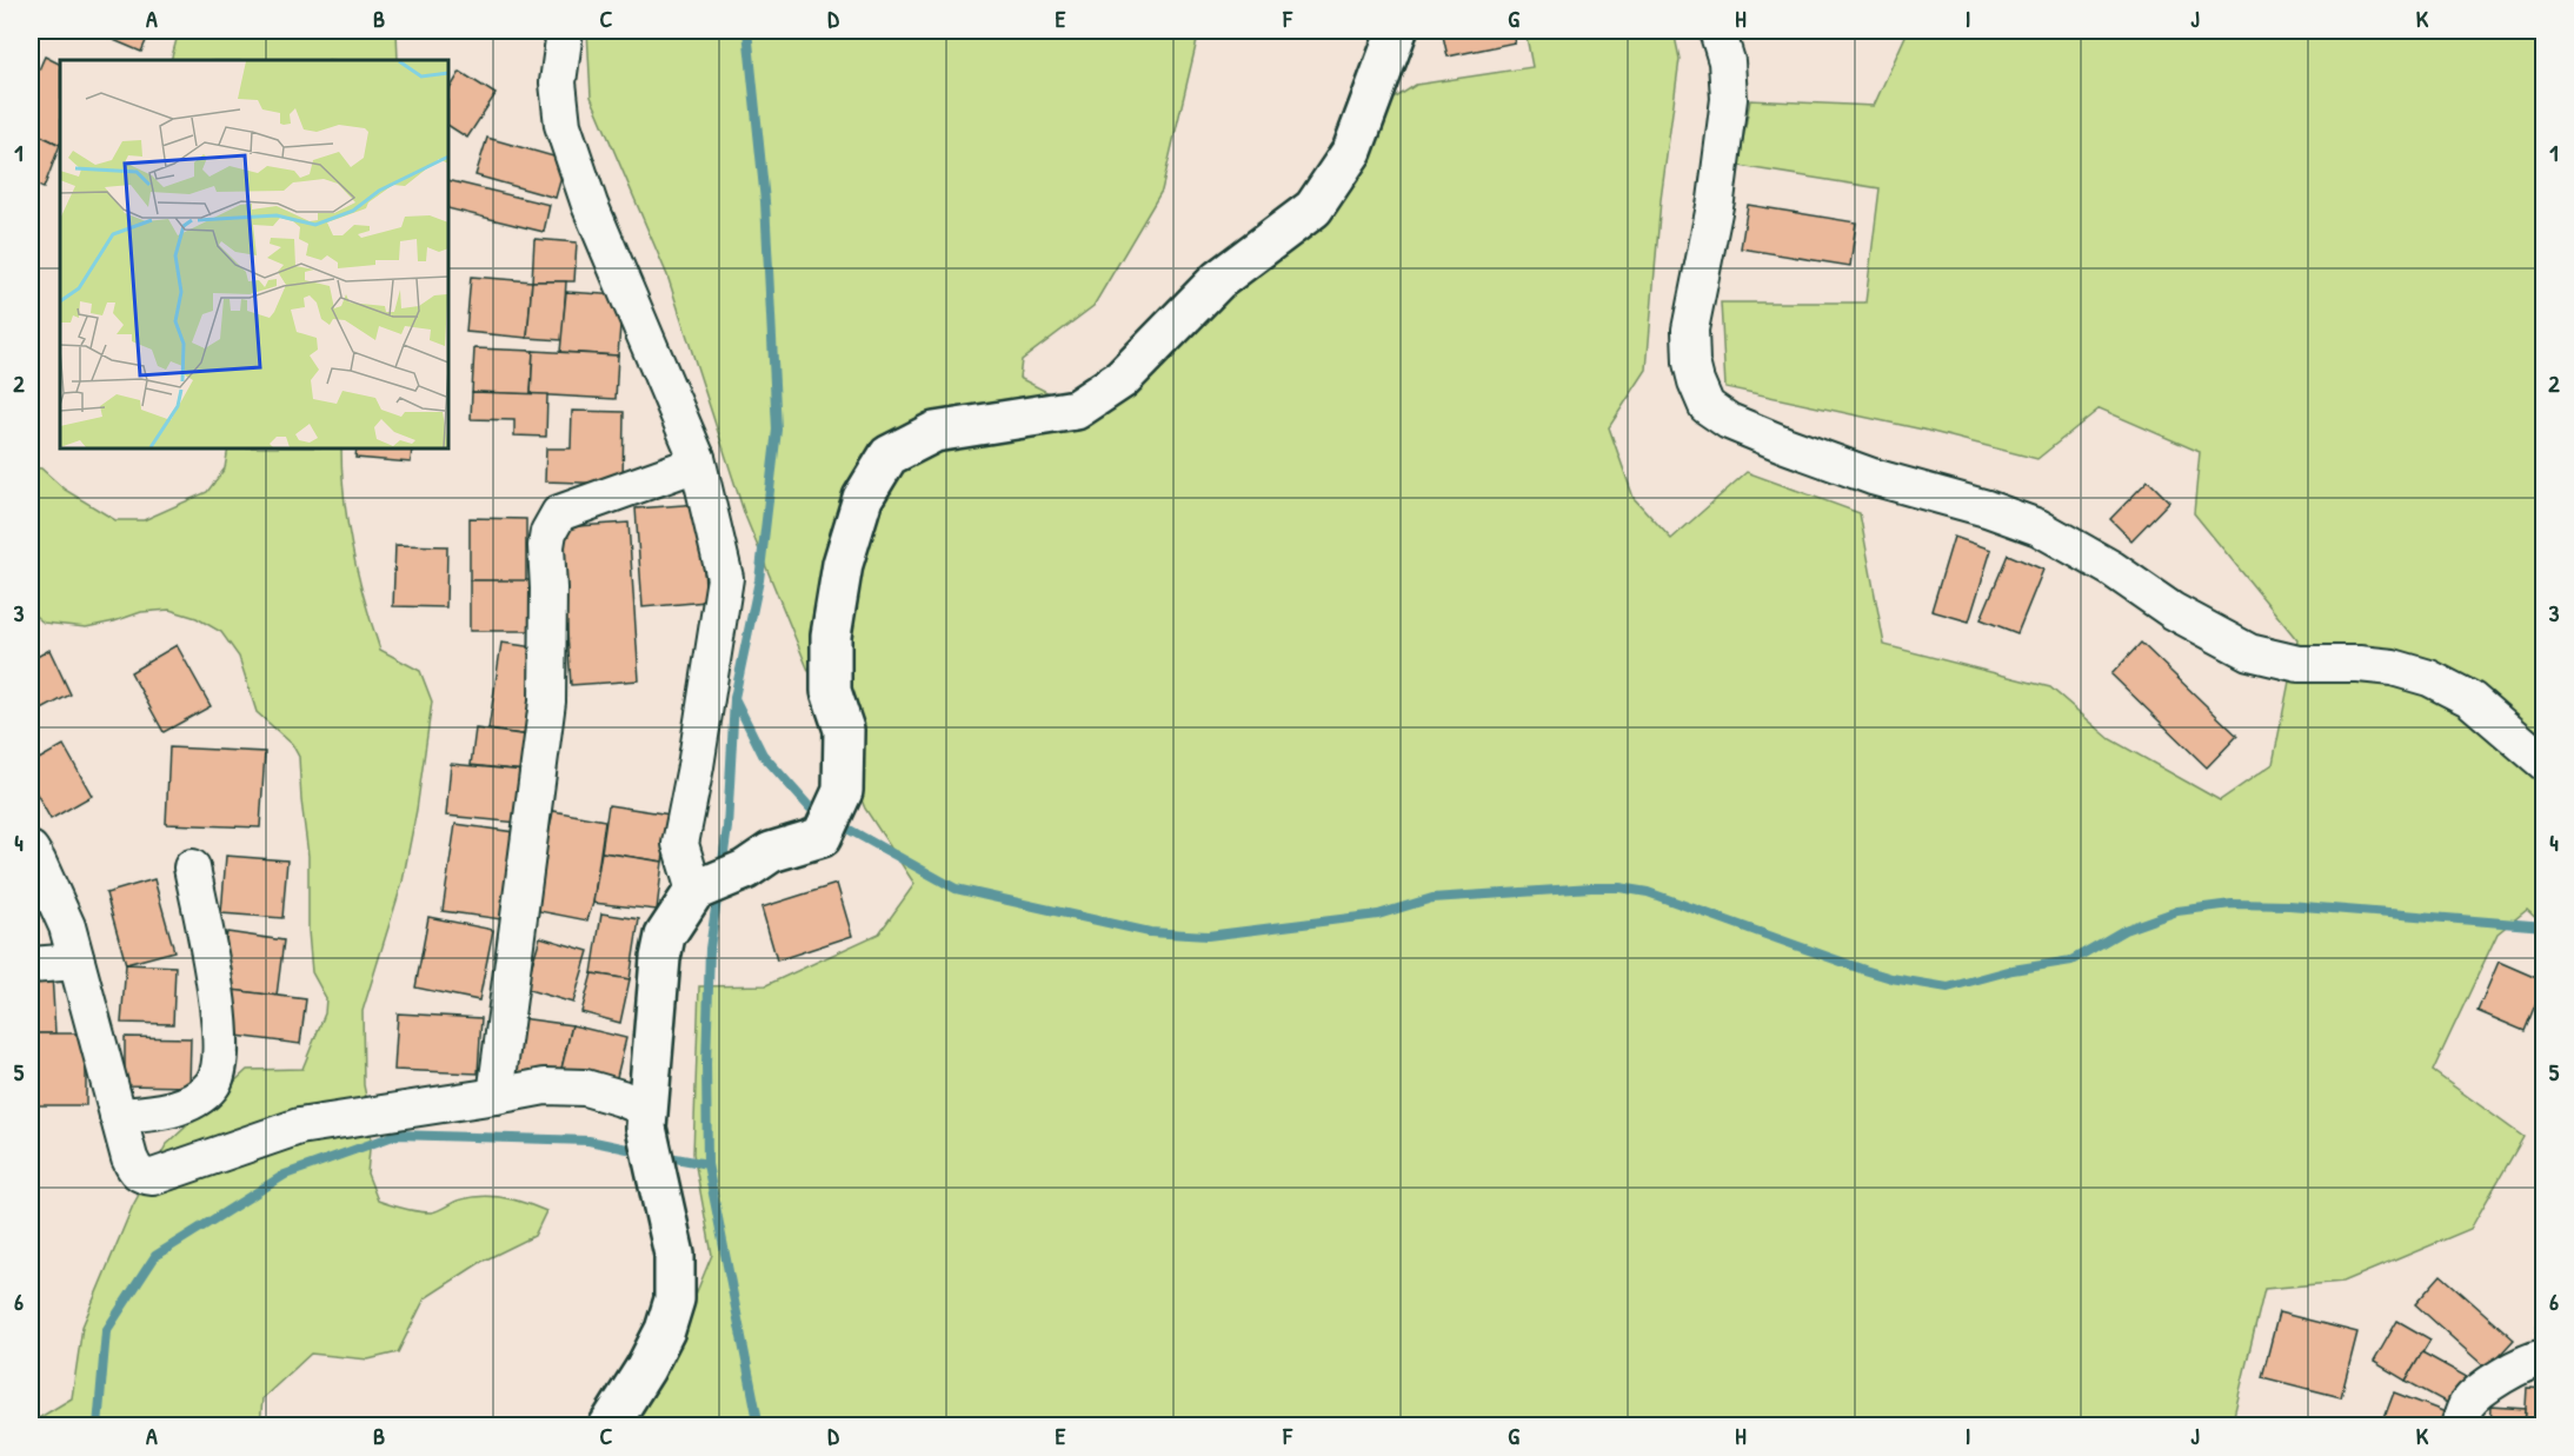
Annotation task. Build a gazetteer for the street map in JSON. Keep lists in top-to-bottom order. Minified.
{"grid":{"columns":["A","B","C","D","E","F","G","H","I","J","K"],"rows":["1","2","3","4","5","6"]}}
